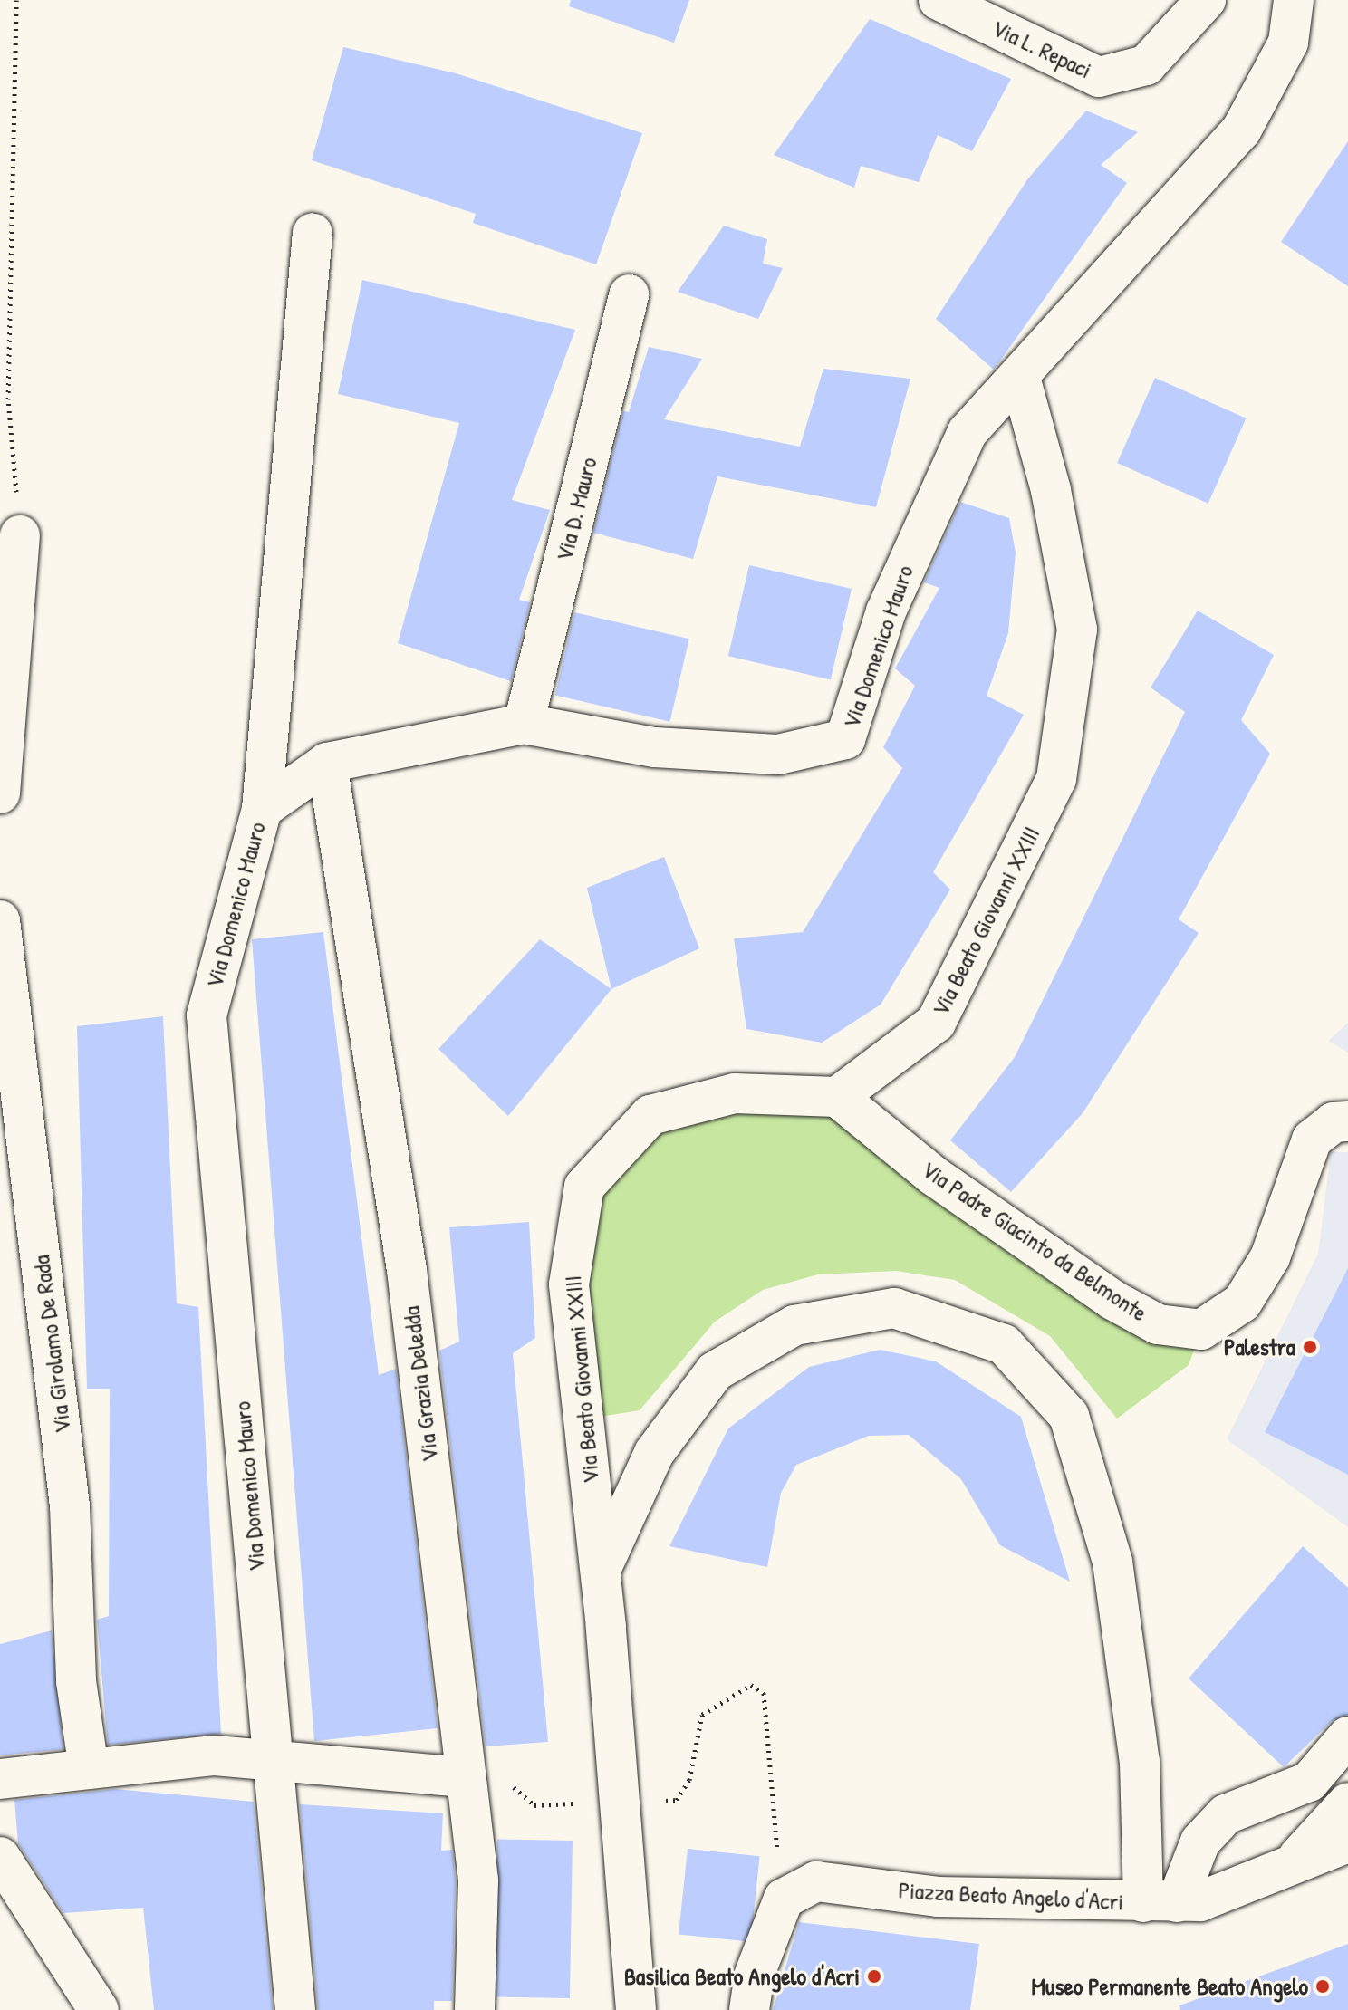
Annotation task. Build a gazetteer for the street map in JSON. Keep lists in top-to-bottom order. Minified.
{"streets":{"street":["Via L. Repaci","Via D. Mauro","Via Domenico Mauro","Via Beato Giovanni XXIII","Via Padre Giacinto da Belmonte","Via Girolamo De Rada","Via Grazia Deledda","Piazza Beato Angelo d'Acri"]},"crossings":[["Via D. Mauro","Via Domenico Mauro"],["Via Domenico Mauro","Via Beato Giovanni XXIII"],["Via Domenico Mauro","Via Grazia Deledda"],["Via Beato Giovanni XXIII","Via Padre Giacinto da Belmonte"]],"places":["Palestra","Basilica Beato Angelo d'Acri","Museo Permanente Beato Angelo"]}
